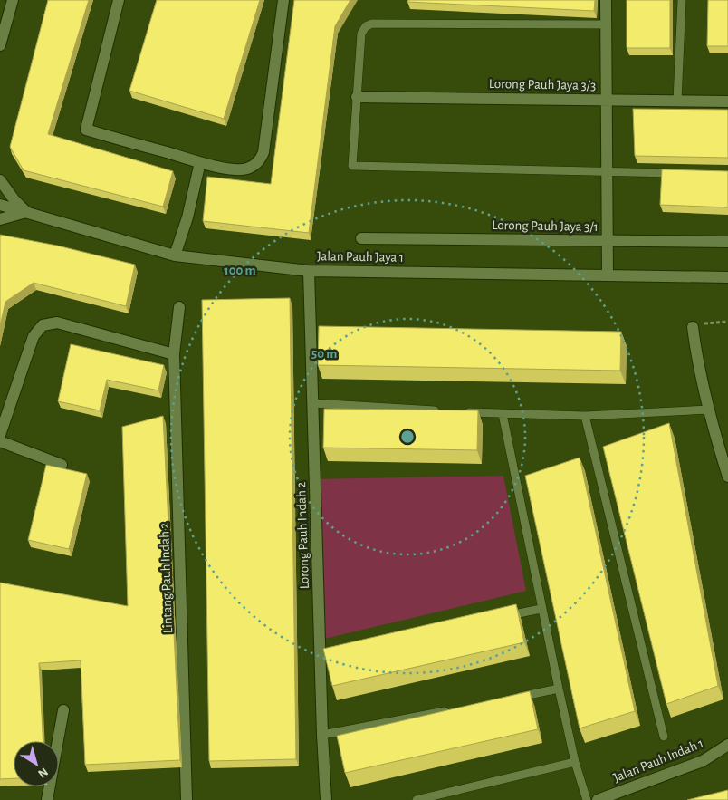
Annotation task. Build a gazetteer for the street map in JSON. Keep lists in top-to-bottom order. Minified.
{"streets":{"street":["Lorong Pauh Jaya 3/3","Lorong Pauh Jaya 3/1","Jalan Pauh Jaya 1","Lorong Pauh Indah 2","Lintang Pauh Indah 2","Jalan Pauh Indah 1"]},"crossings":[["Jalan Pauh Jaya 1","Lorong Pauh Indah 2"]],"north":"bottom right","rings":["100 m","50 m"]}
